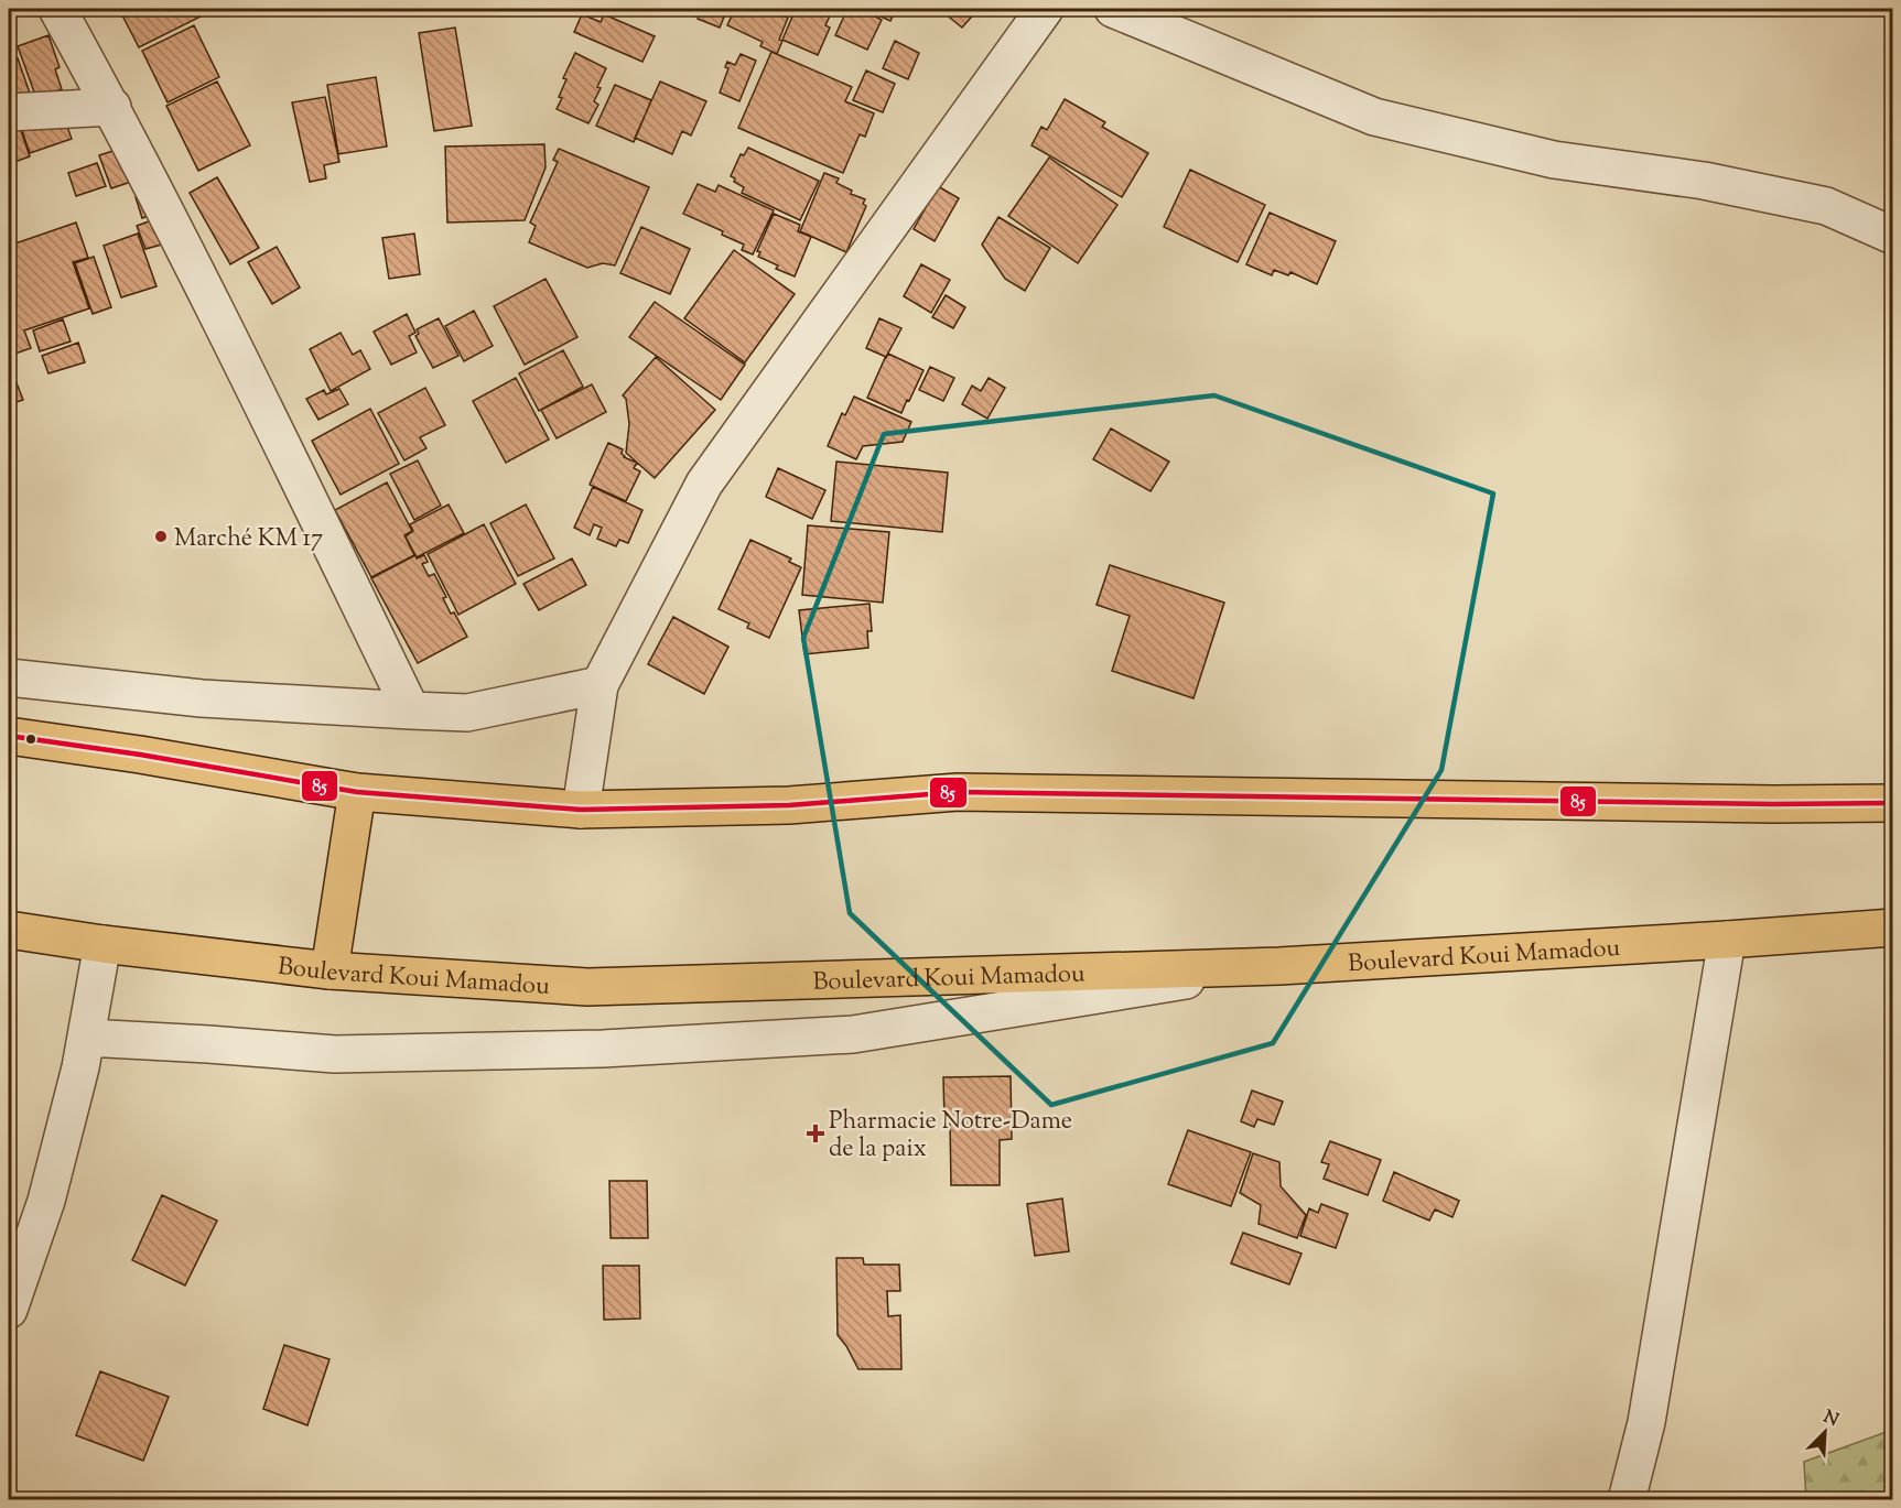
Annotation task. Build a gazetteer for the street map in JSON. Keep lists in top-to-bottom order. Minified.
{"streets":{"main road":["Boulevard Koui Mamadou"]},"places":{"other":["Marché KM 17"],"health":["Pharmacie Notre-Dame de la paix"]},"lines":["transit line 85"],"north":"top right"}
